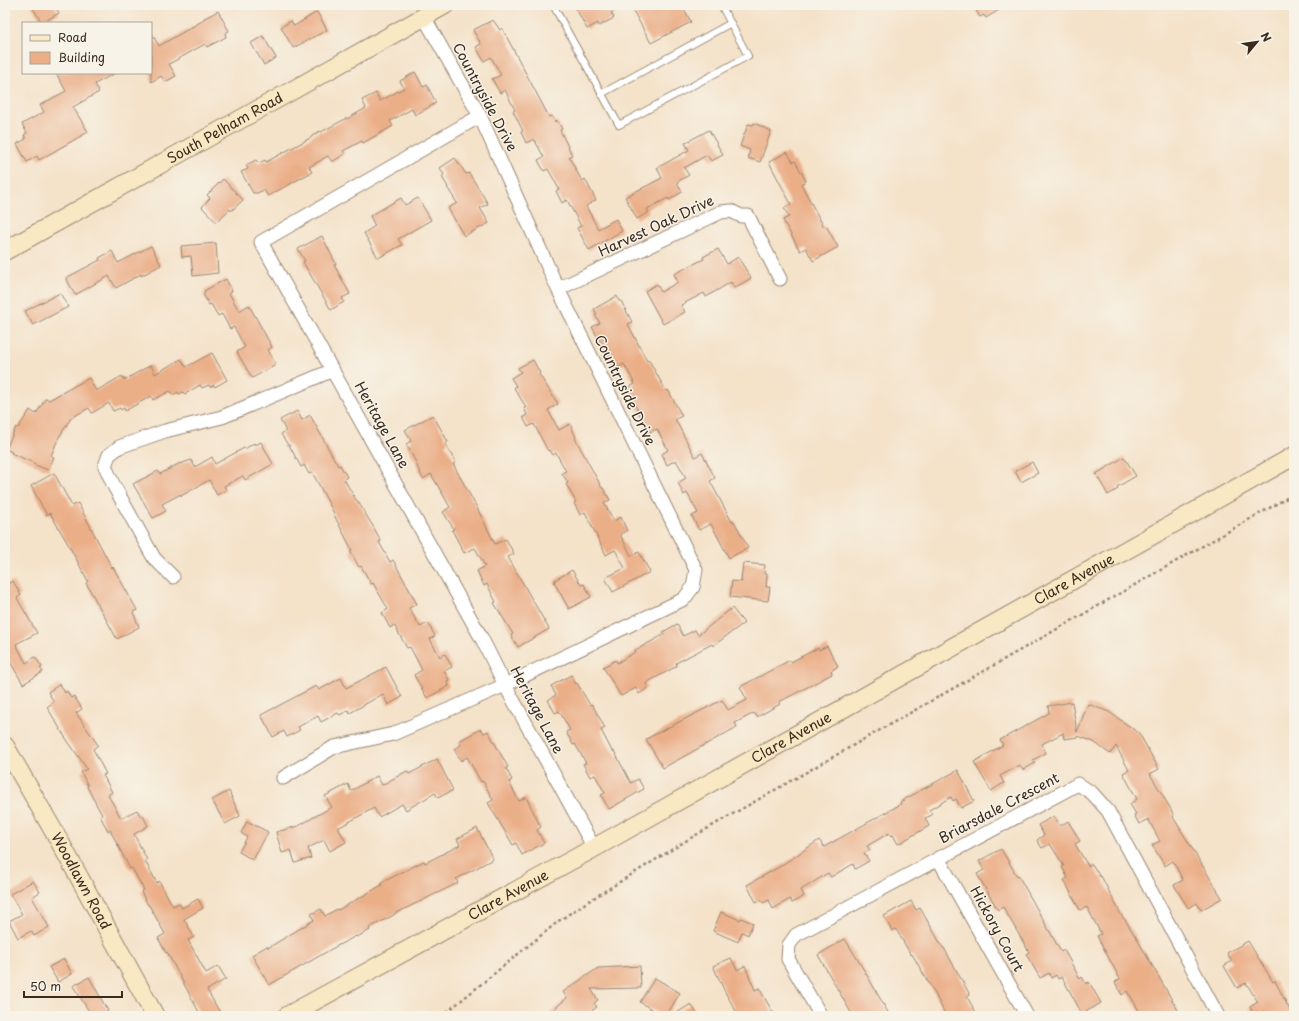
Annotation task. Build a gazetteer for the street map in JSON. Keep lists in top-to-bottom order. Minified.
{"streets":{"street":["Countryside Drive","South Pelham Road","Harvest Oak Drive","Heritage Lane","Clare Avenue","Briarsdale Crescent","Woodlawn Road","Hickory Court"]},"crossings":[["Countryside Drive","South Pelham Road"],["Countryside Drive","Harvest Oak Drive"],["Countryside Drive","Heritage Lane"],["Heritage Lane","Clare Avenue"],["Briarsdale Crescent","Hickory Court"]],"legend":["Road","Building"],"scale_bar":"50 m","north":"top right"}
